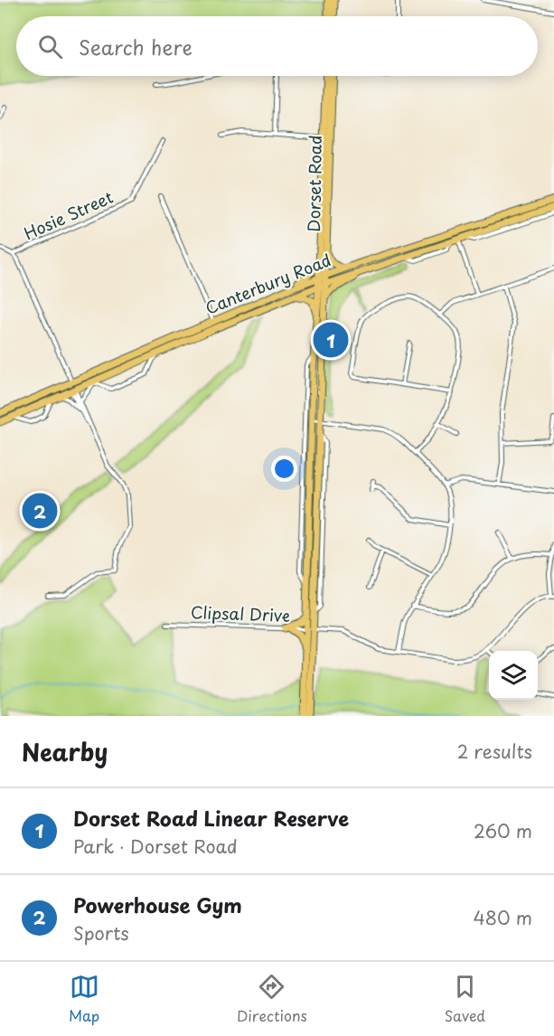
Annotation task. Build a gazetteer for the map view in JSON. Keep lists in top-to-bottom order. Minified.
{"streets":{"main road":["Dorset Road","Canterbury Road"],"street":["Hosie Street","Clipsal Drive"]},"crossings":[["Dorset Road","Canterbury Road"],["Dorset Road","Clipsal Drive"]],"page":{"search":"Search here","pins":["1","2"],"heading":["Nearby","2 results"],"list":[{"mark":"1","name":"Dorset Road Linear Reserve","note":"Park · Dorset Road","value":"260 m"},{"mark":"2","name":"Powerhouse Gym","note":"Sports","value":"480 m"}],"nav":["Map","Directions","Saved"]}}
